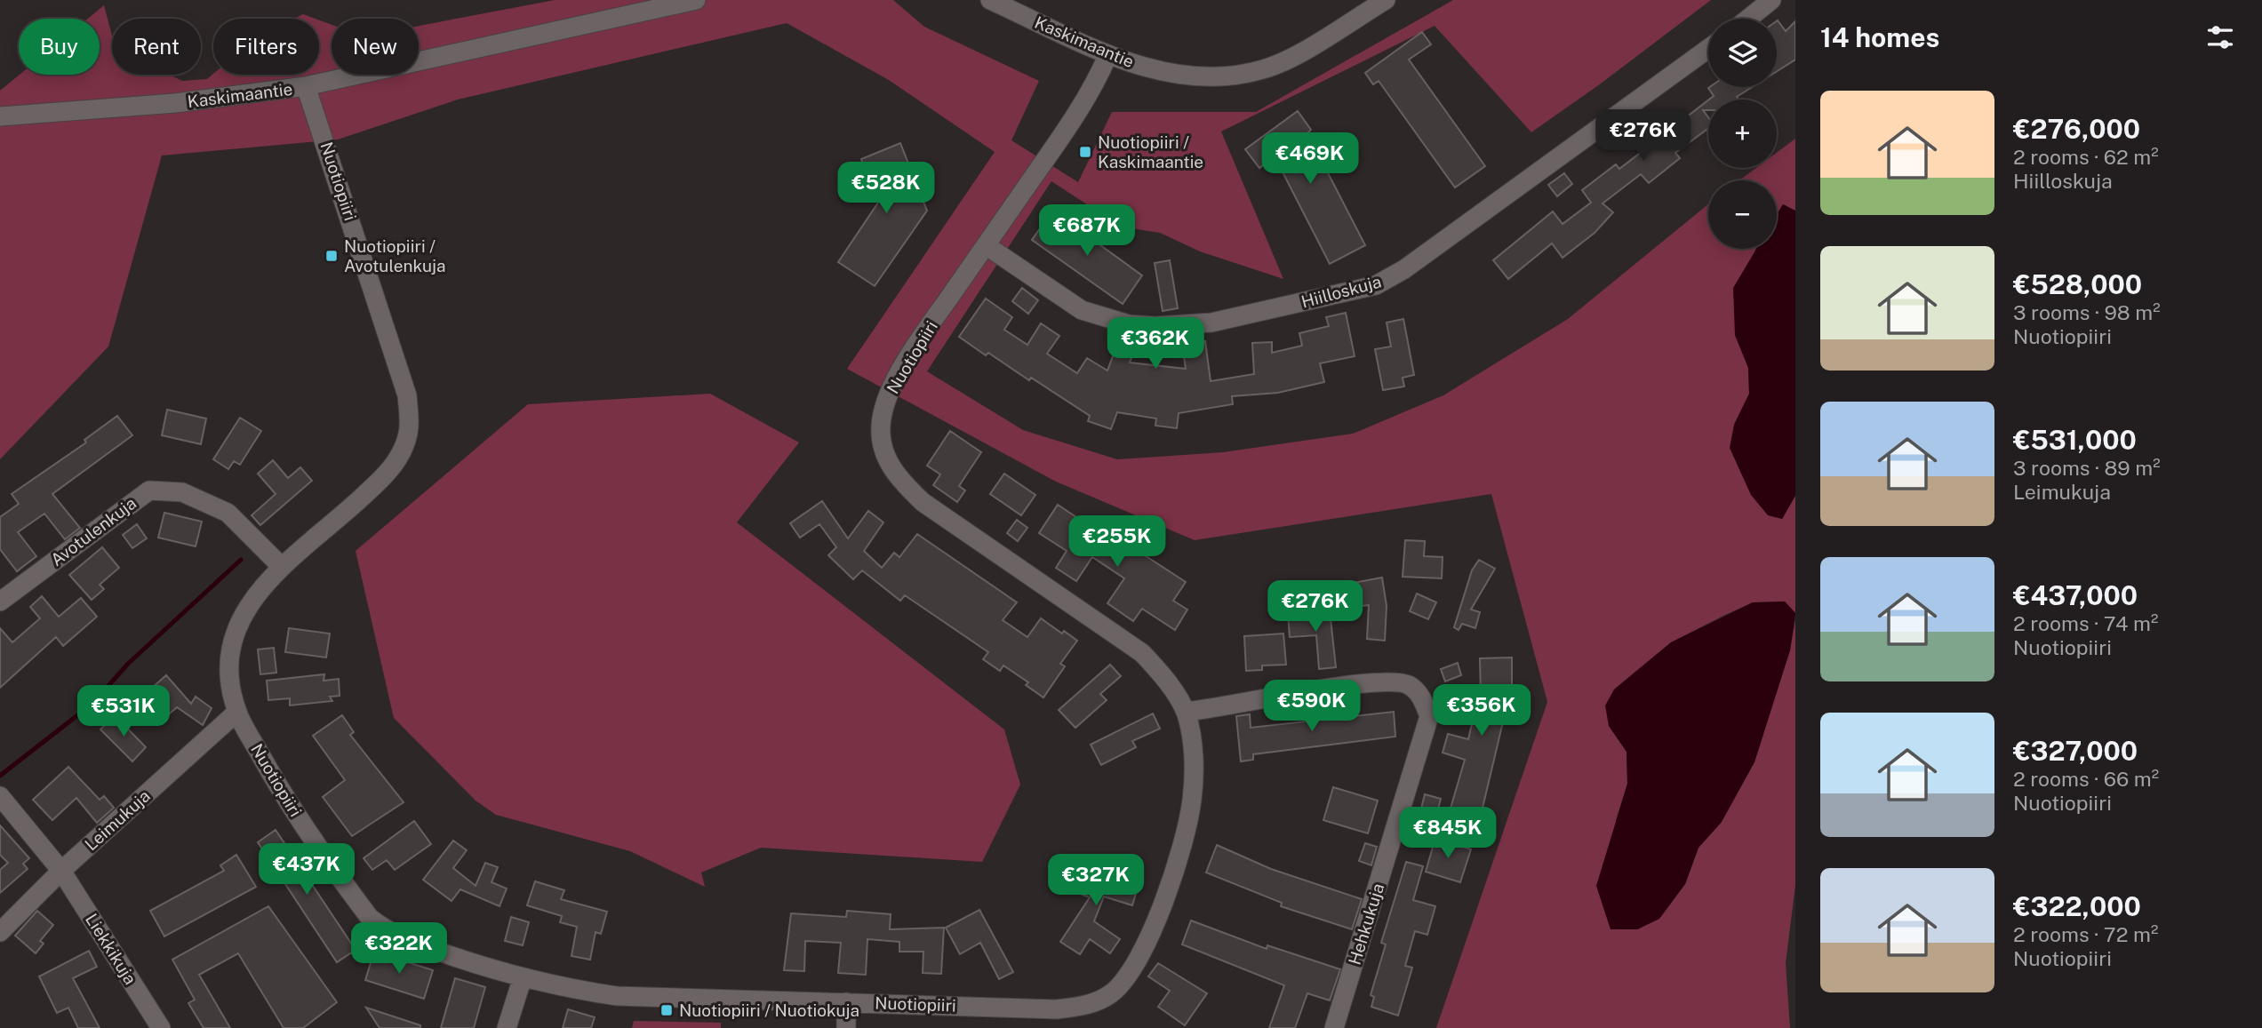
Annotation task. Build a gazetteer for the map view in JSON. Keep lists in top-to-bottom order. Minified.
{"streets":{"street":["Kaskimaantie","Nuotiopiiri","Hiilloskuja","Avotulenkuja","Leimukuja","Hehkukuja","Liekkikuja"]},"crossings":[["Kaskimaantie","Nuotiopiiri"],["Nuotiopiiri","Hiilloskuja"],["Nuotiopiiri","Avotulenkuja"],["Nuotiopiiri","Leimukuja"],["Nuotiopiiri","Hehkukuja"],["Leimukuja","Liekkikuja"]],"places":{"transit":["Nuotiopiiri / Kaskimaantie","Nuotiopiiri / Avotulenkuja","Nuotiopiiri / Nuotiokuja"]},"page":{"heading":"14 homes","map_buttons":["+","−"],"chip":["Buy","Rent","Filters","New"],"list":[{"name":"€276,000","note":"2 rooms · 62 m² · Hiilloskuja"},{"name":"€528,000","note":"3 rooms · 98 m² · Nuotiopiiri"},{"name":"€531,000","note":"3 rooms · 89 m² · Leimukuja"},{"name":"€437,000","note":"2 rooms · 74 m² · Nuotiopiiri"},{"name":"€327,000","note":"2 rooms · 66 m² · Nuotiopiiri"},{"name":"€322,000","note":"2 rooms · 72 m² · Nuotiopiiri"}],"price":["€276K","€469K","€528K","€687K","€362K","€255K","€276K","€590K","€356K","€531K","€845K","€437K","€327K","€322K"]}}
